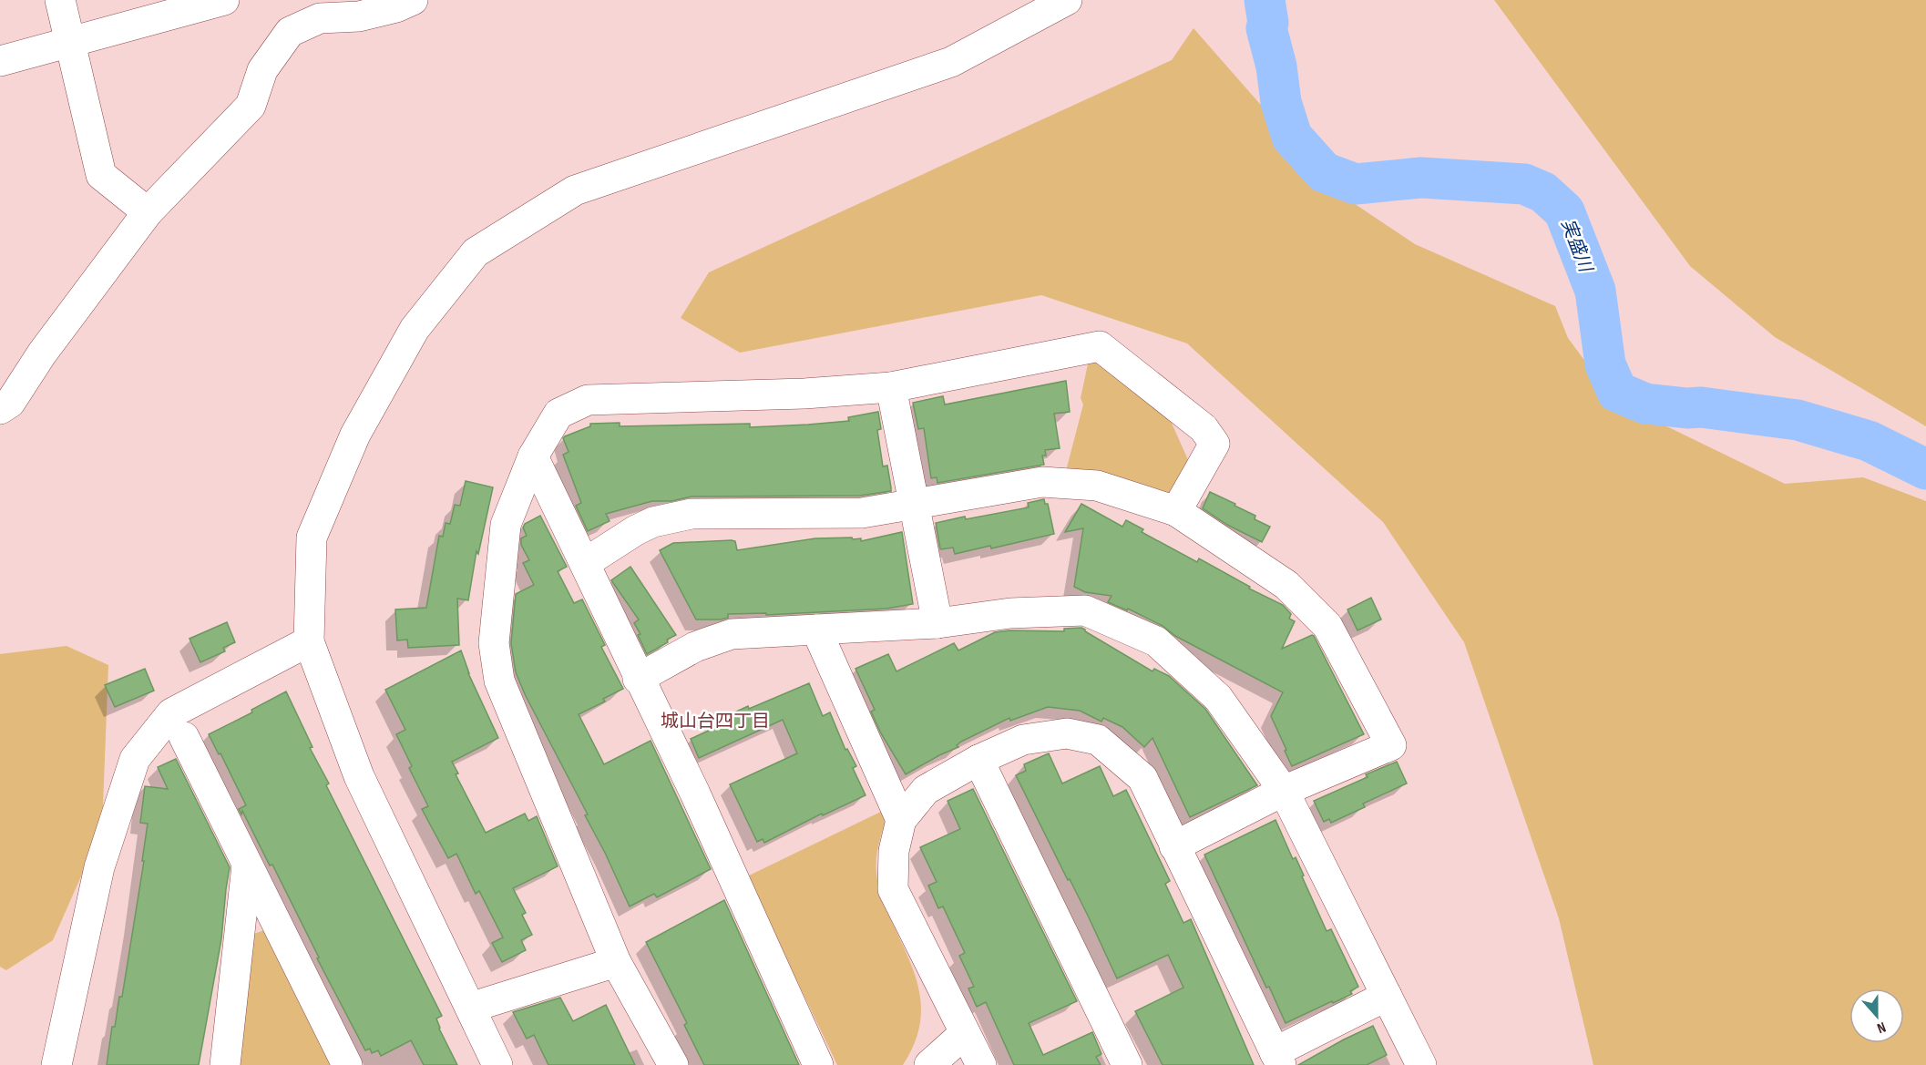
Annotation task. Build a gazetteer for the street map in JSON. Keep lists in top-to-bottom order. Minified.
{"districts":["城山台四丁目"],"water":["実盛川"],"north":"bottom"}
